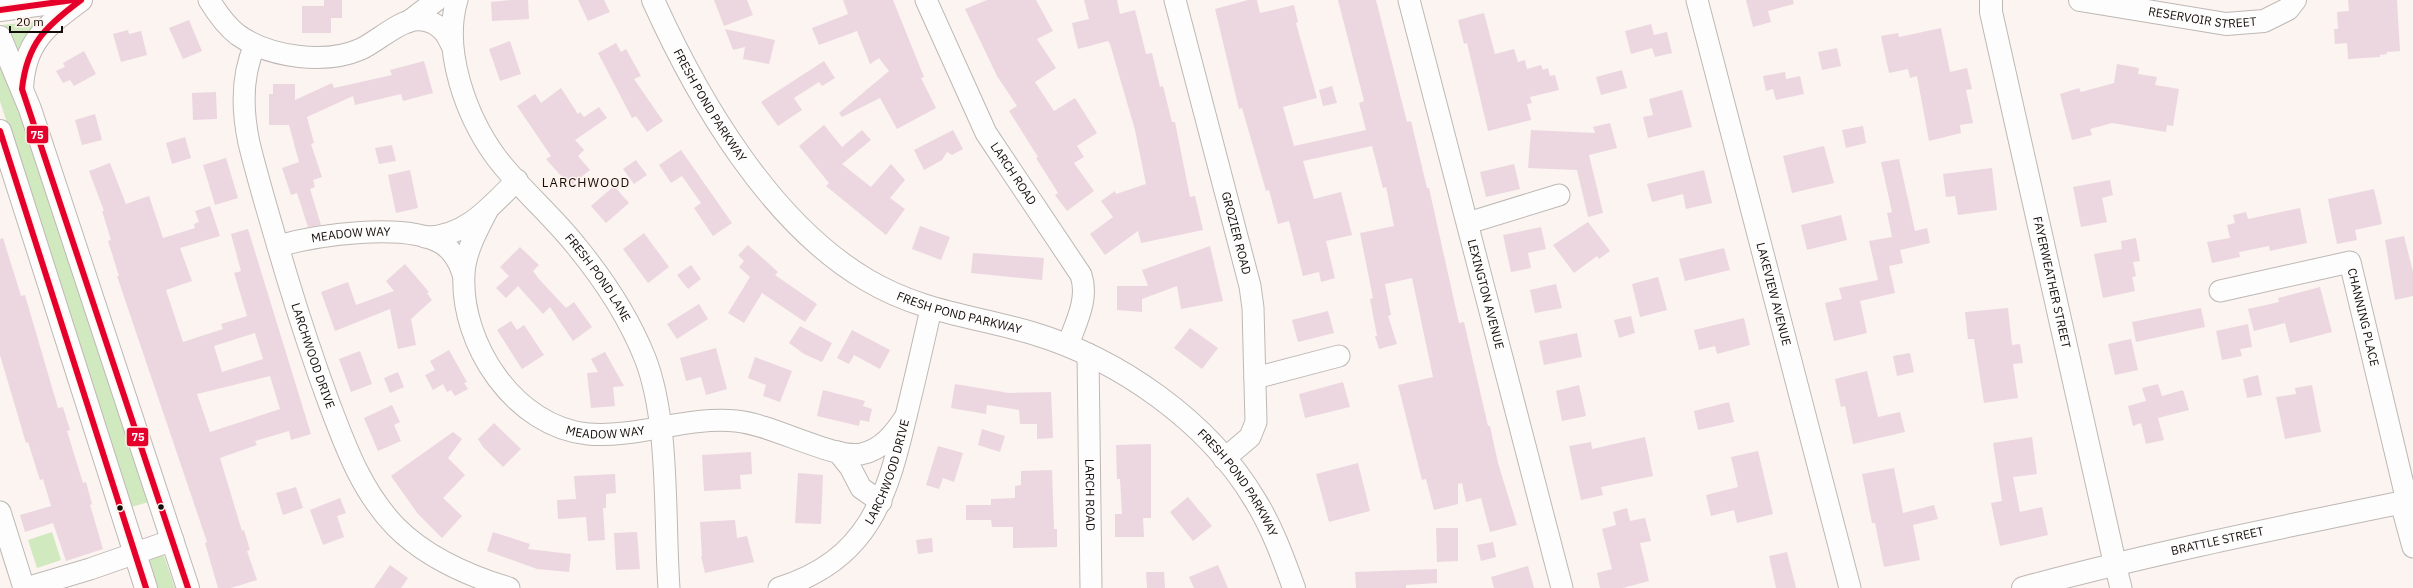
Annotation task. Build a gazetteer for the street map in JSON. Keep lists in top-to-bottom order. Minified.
{"streets":{"main road":["RESERVOIR STREET","FRESH POND PARKWAY","FAYERWEATHER STREET","BRATTLE STREET"],"street":["LARCH ROAD","GROZIER ROAD","MEADOW WAY","FRESH POND LANE","LEXINGTON AVENUE","LAKEVIEW AVENUE","CHANNING PLACE","LARCHWOOD DRIVE"]},"crossings":[["FRESH POND PARKWAY","LARCH ROAD"],["FRESH POND PARKWAY","GROZIER ROAD"],["FRESH POND PARKWAY","LARCHWOOD DRIVE"],["MEADOW WAY","FRESH POND LANE"],["MEADOW WAY","LARCHWOOD DRIVE"],["FAYERWEATHER STREET","BRATTLE STREET"],["CHANNING PLACE","BRATTLE STREET"]],"districts":["LARCHWOOD"],"lines":["transit line 75"],"scale_bar":"20 m"}
